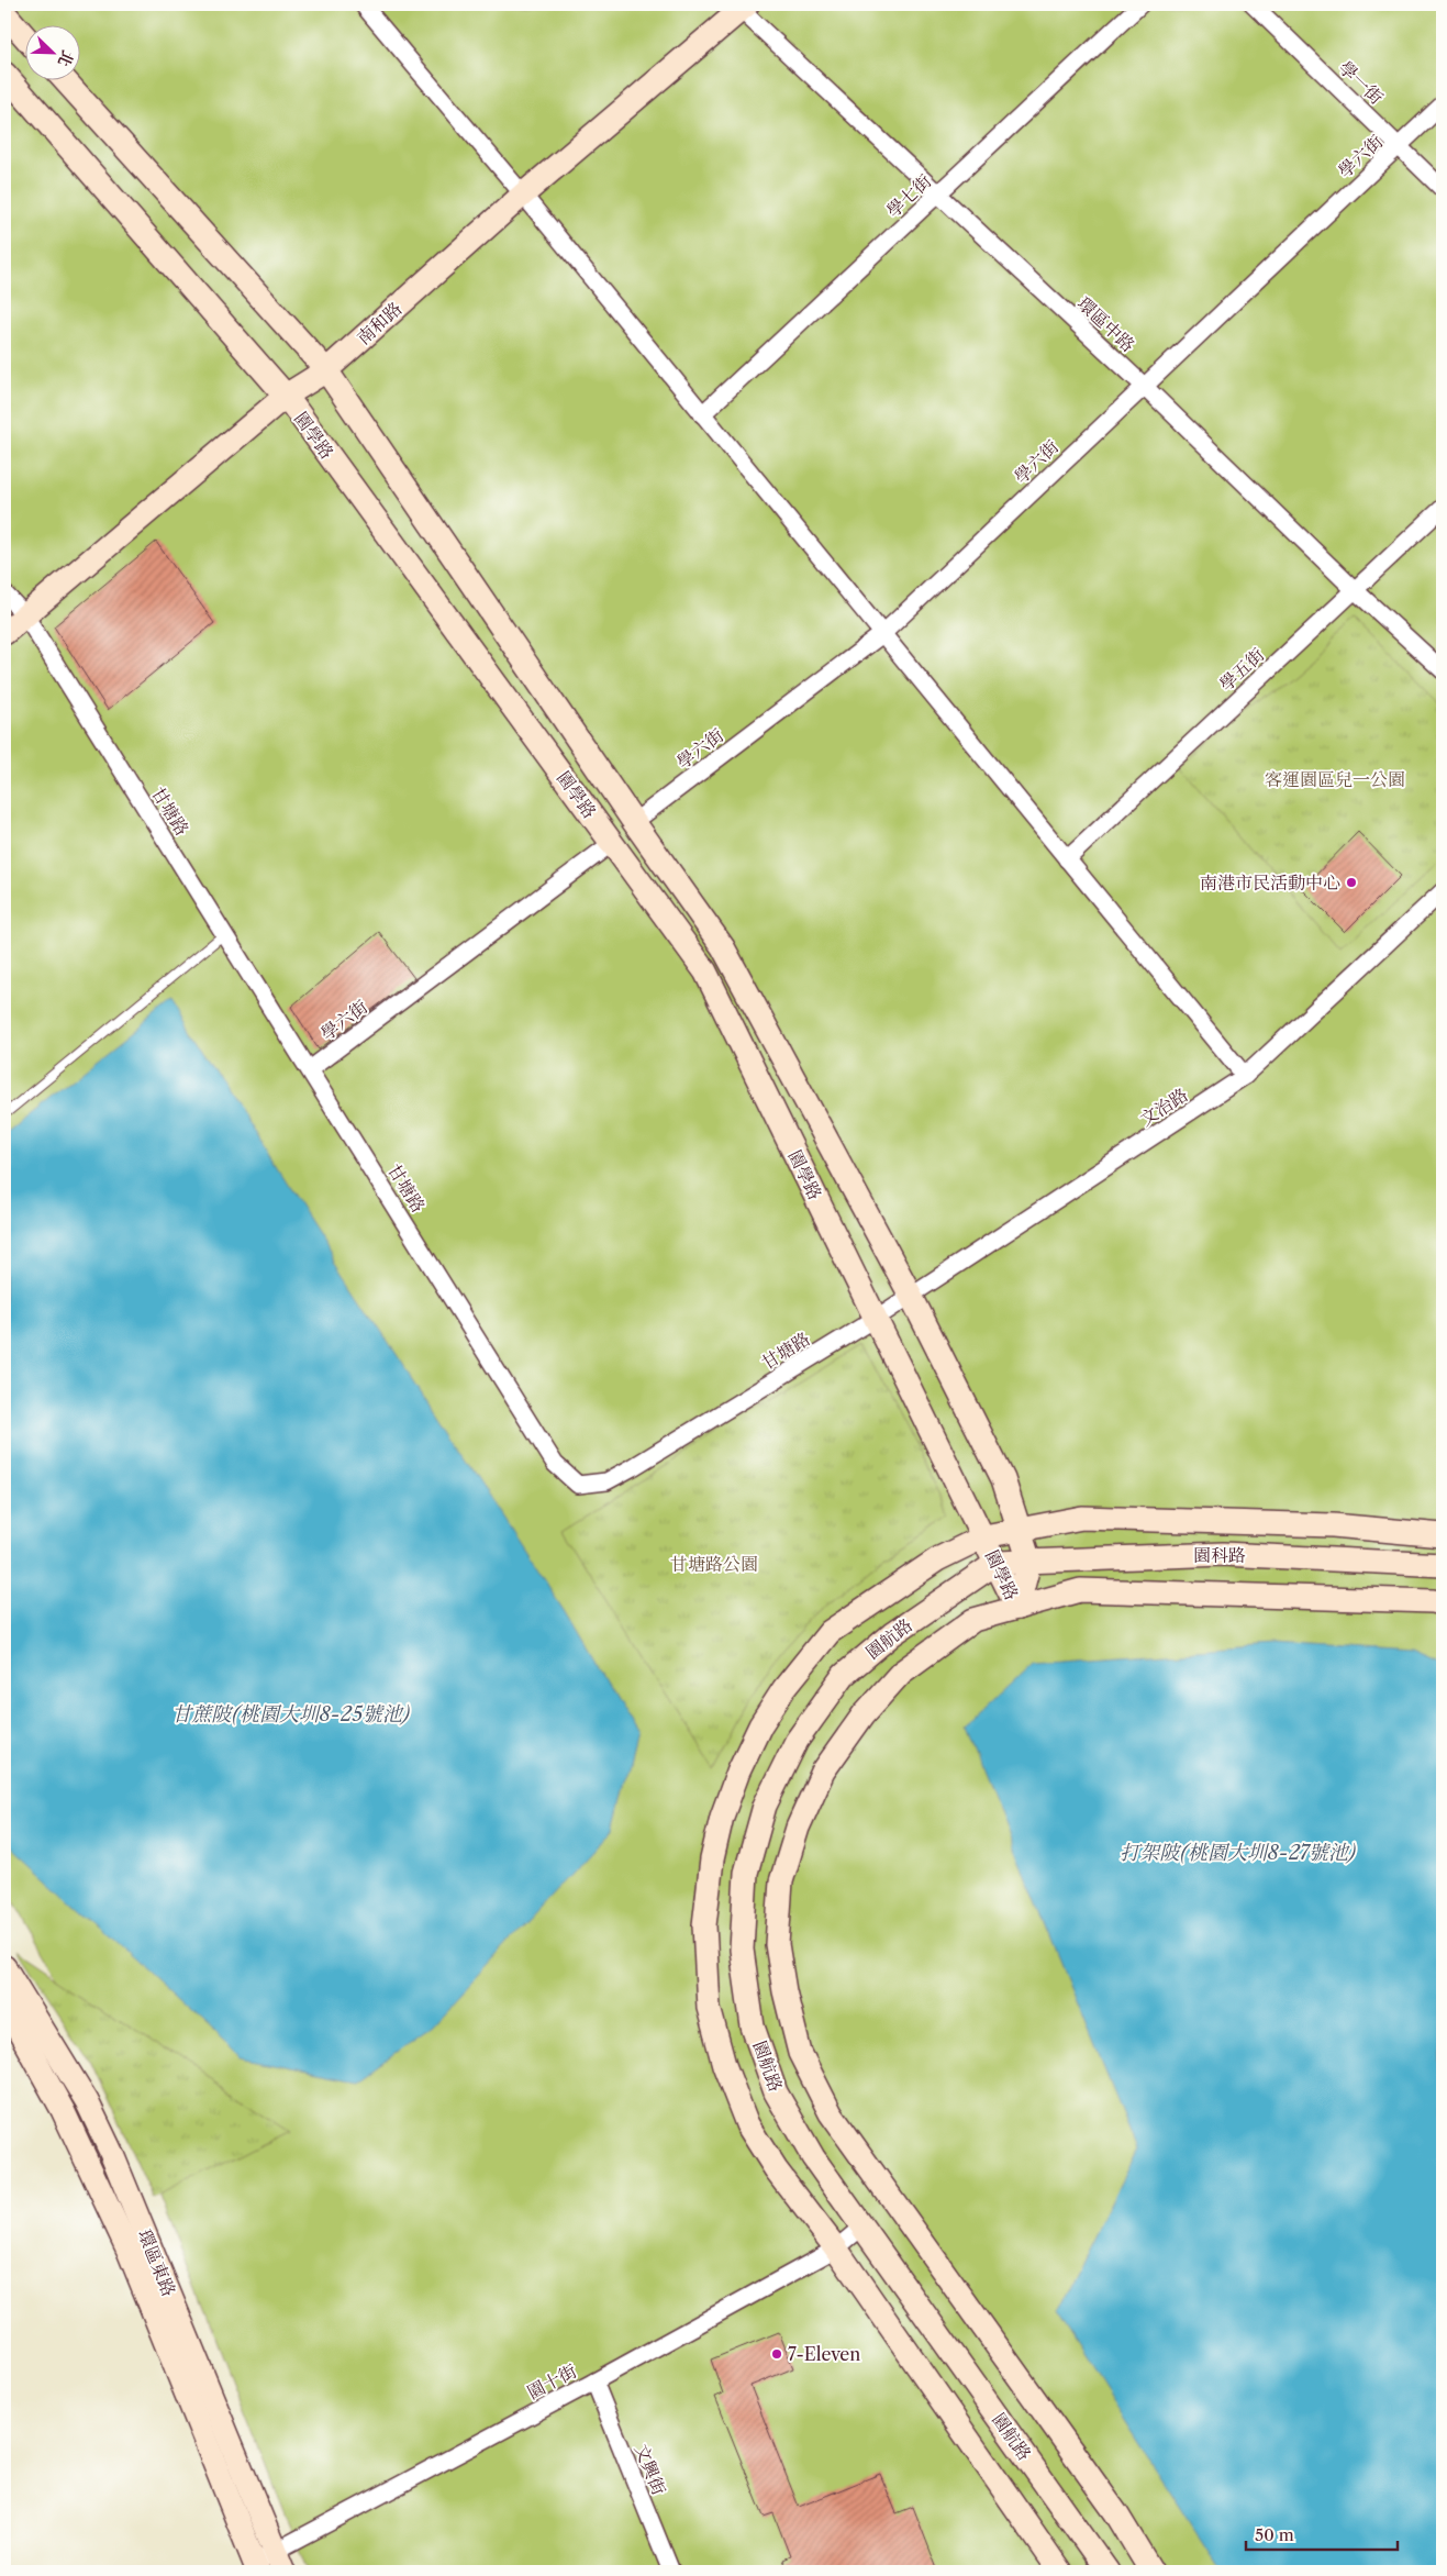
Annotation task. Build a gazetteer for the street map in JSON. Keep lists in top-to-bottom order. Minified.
{"streets":{"street":["學一街","學六街","學七街","南和路","環區中路","園學路","學五街","甘塘路","文治路","園科路","園航路","環區東路","園十街","文興街"]},"crossings":[["學一街","學六街"],["學六街","環區中路"],["學六街","園學路"],["學六街","甘塘路"],["學七街","環區中路"],["南和路","環區中路"],["南和路","園學路"],["南和路","甘塘路"],["環區中路","學五街"],["園學路","甘塘路"],["園學路","文治路"],["園學路","園科路"],["園學路","園航路"],["甘塘路","文治路"],["園科路","園航路"],["園航路","園十街"],["環區東路","園十街"],["園十街","文興街"]],"water":["甘蔗陂(桃園大圳8-25號池)","打架陂(桃園大圳8-27號池)"],"parks":["客運園區兒一公園","甘塘路公園"],"places":["南港市民活動中心","7-Eleven"],"scale_bar":"50 m","north":"bottom right"}
